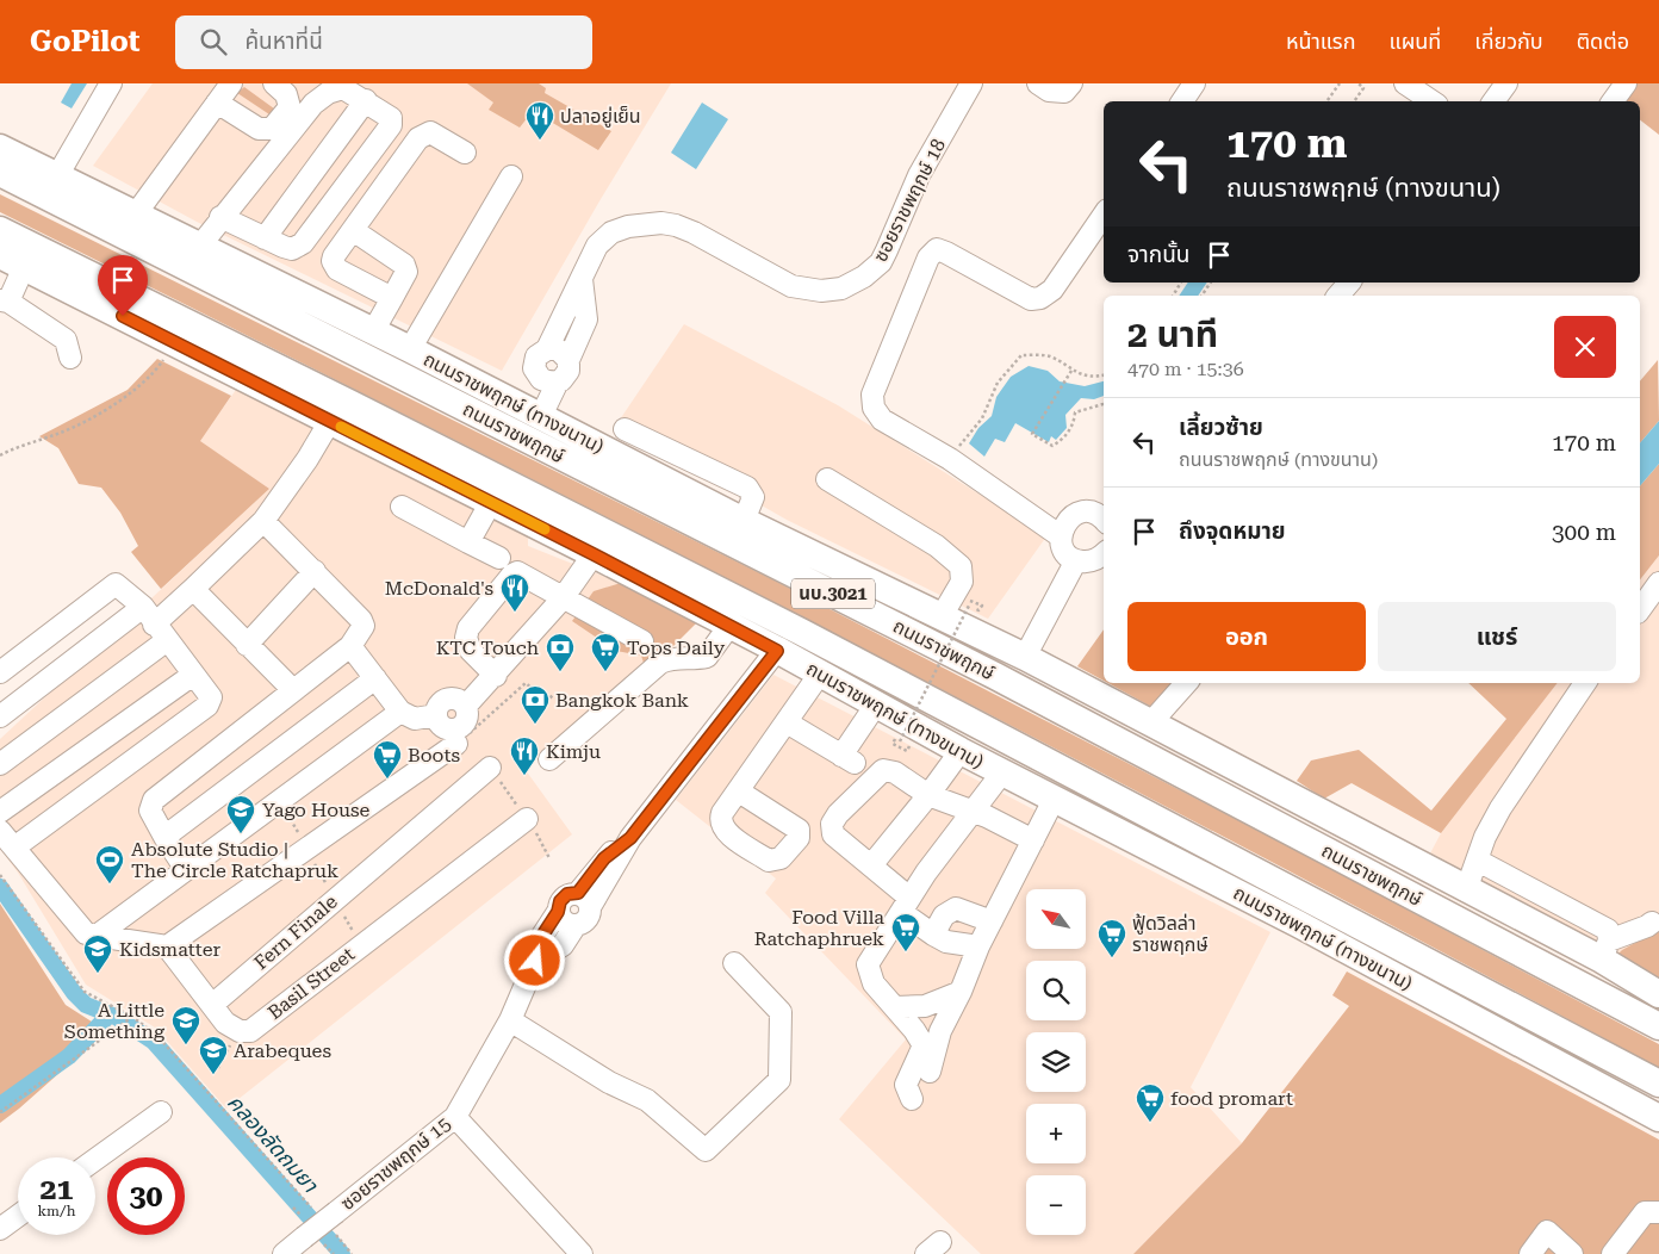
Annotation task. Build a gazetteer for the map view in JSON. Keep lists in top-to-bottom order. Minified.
{"streets":{"main road":["ถนนราชพฤกษ์ (ทางขนาน)","ถนนราชพฤกษ์","นบ.3021"],"street":["ซอยราชพฤกษ์ 18","Fern Finale","Basil Street","ซอยราชพฤกษ์ 15"]},"crossings":[["ซอยราชพฤกษ์ 18","ถนนราชพฤกษ์ (ทางขนาน)"],["ถนนราชพฤกษ์ (ทางขนาน)","ซอยราชพฤกษ์ 15"]],"water":["คลองลัดถมยา"],"places":{"restaurant":["ปลาอยู่เย็น","McDonald's","Kimju"],"bank":["KTC Touch","Bangkok Bank"],"supermarket":["Tops Daily","Boots","Food Villa Ratchaphruek","ฟู้ดวิลล่า ราชพฤกษ์","food promart"],"school or university":["Yago House","Kidsmatter","A Little Something","Arabeques"],"sports":["Absolute Studio | The Circle Ratchapruk"]},"north":"top left","page":{"header":"GoPilot","search":"ค้นหาที่นี่","nav":["หน้าแรก","แผนที่","เกี่ยวกับ","ติดต่อ"],"turn":["170 m","ถนนราชพฤกษ์ (ทางขนาน)"],"then":"จากนั้น","heading":["2 นาที","470 m · 15:36"],"list":[{"name":"เลี้ยวซ้าย","note":"ถนนราชพฤกษ์ (ทางขนาน)","value":"170 m"},{"name":"ถึงจุดหมาย","value":"300 m"}],"buttons":["ออก","แชร์"],"map_buttons":["+","−"],"speed":"21 km/h","limit":"30"}}
